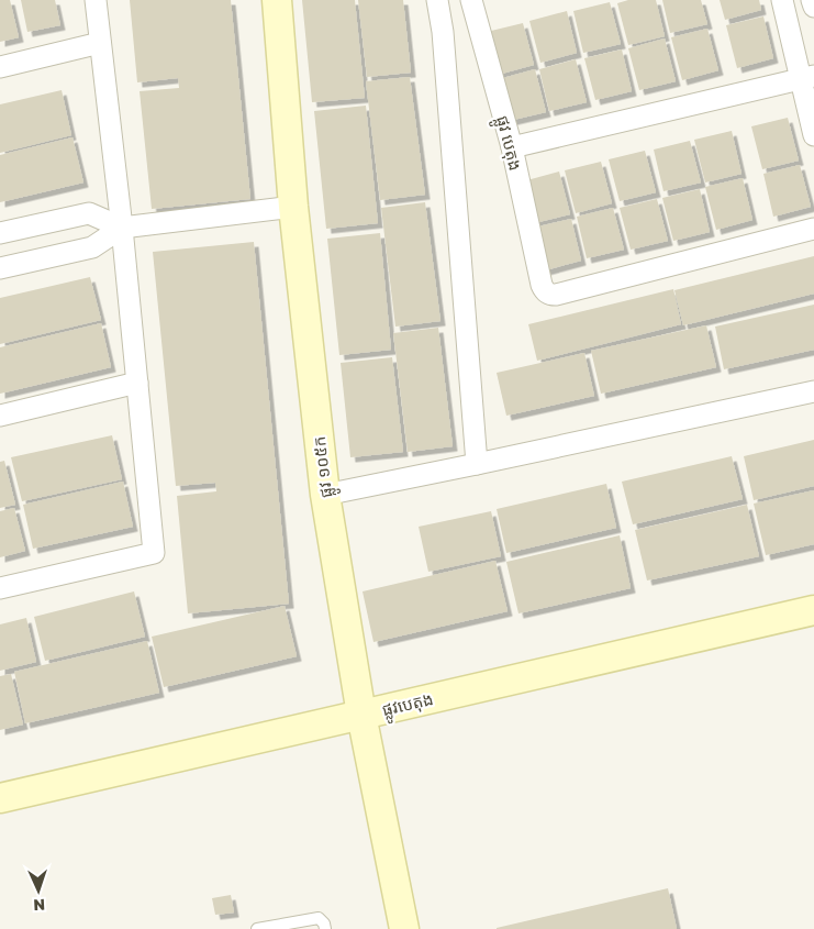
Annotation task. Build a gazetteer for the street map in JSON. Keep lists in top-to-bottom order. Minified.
{"streets":{"main road":["ផ្លូវ ១០៥ក","ផ្លូវបេតុង"],"street":["ផ្លូវ បេតុង"]},"crossings":[["ផ្លូវ ១០៥ក","ផ្លូវបេតុង"]],"north":"bottom"}
